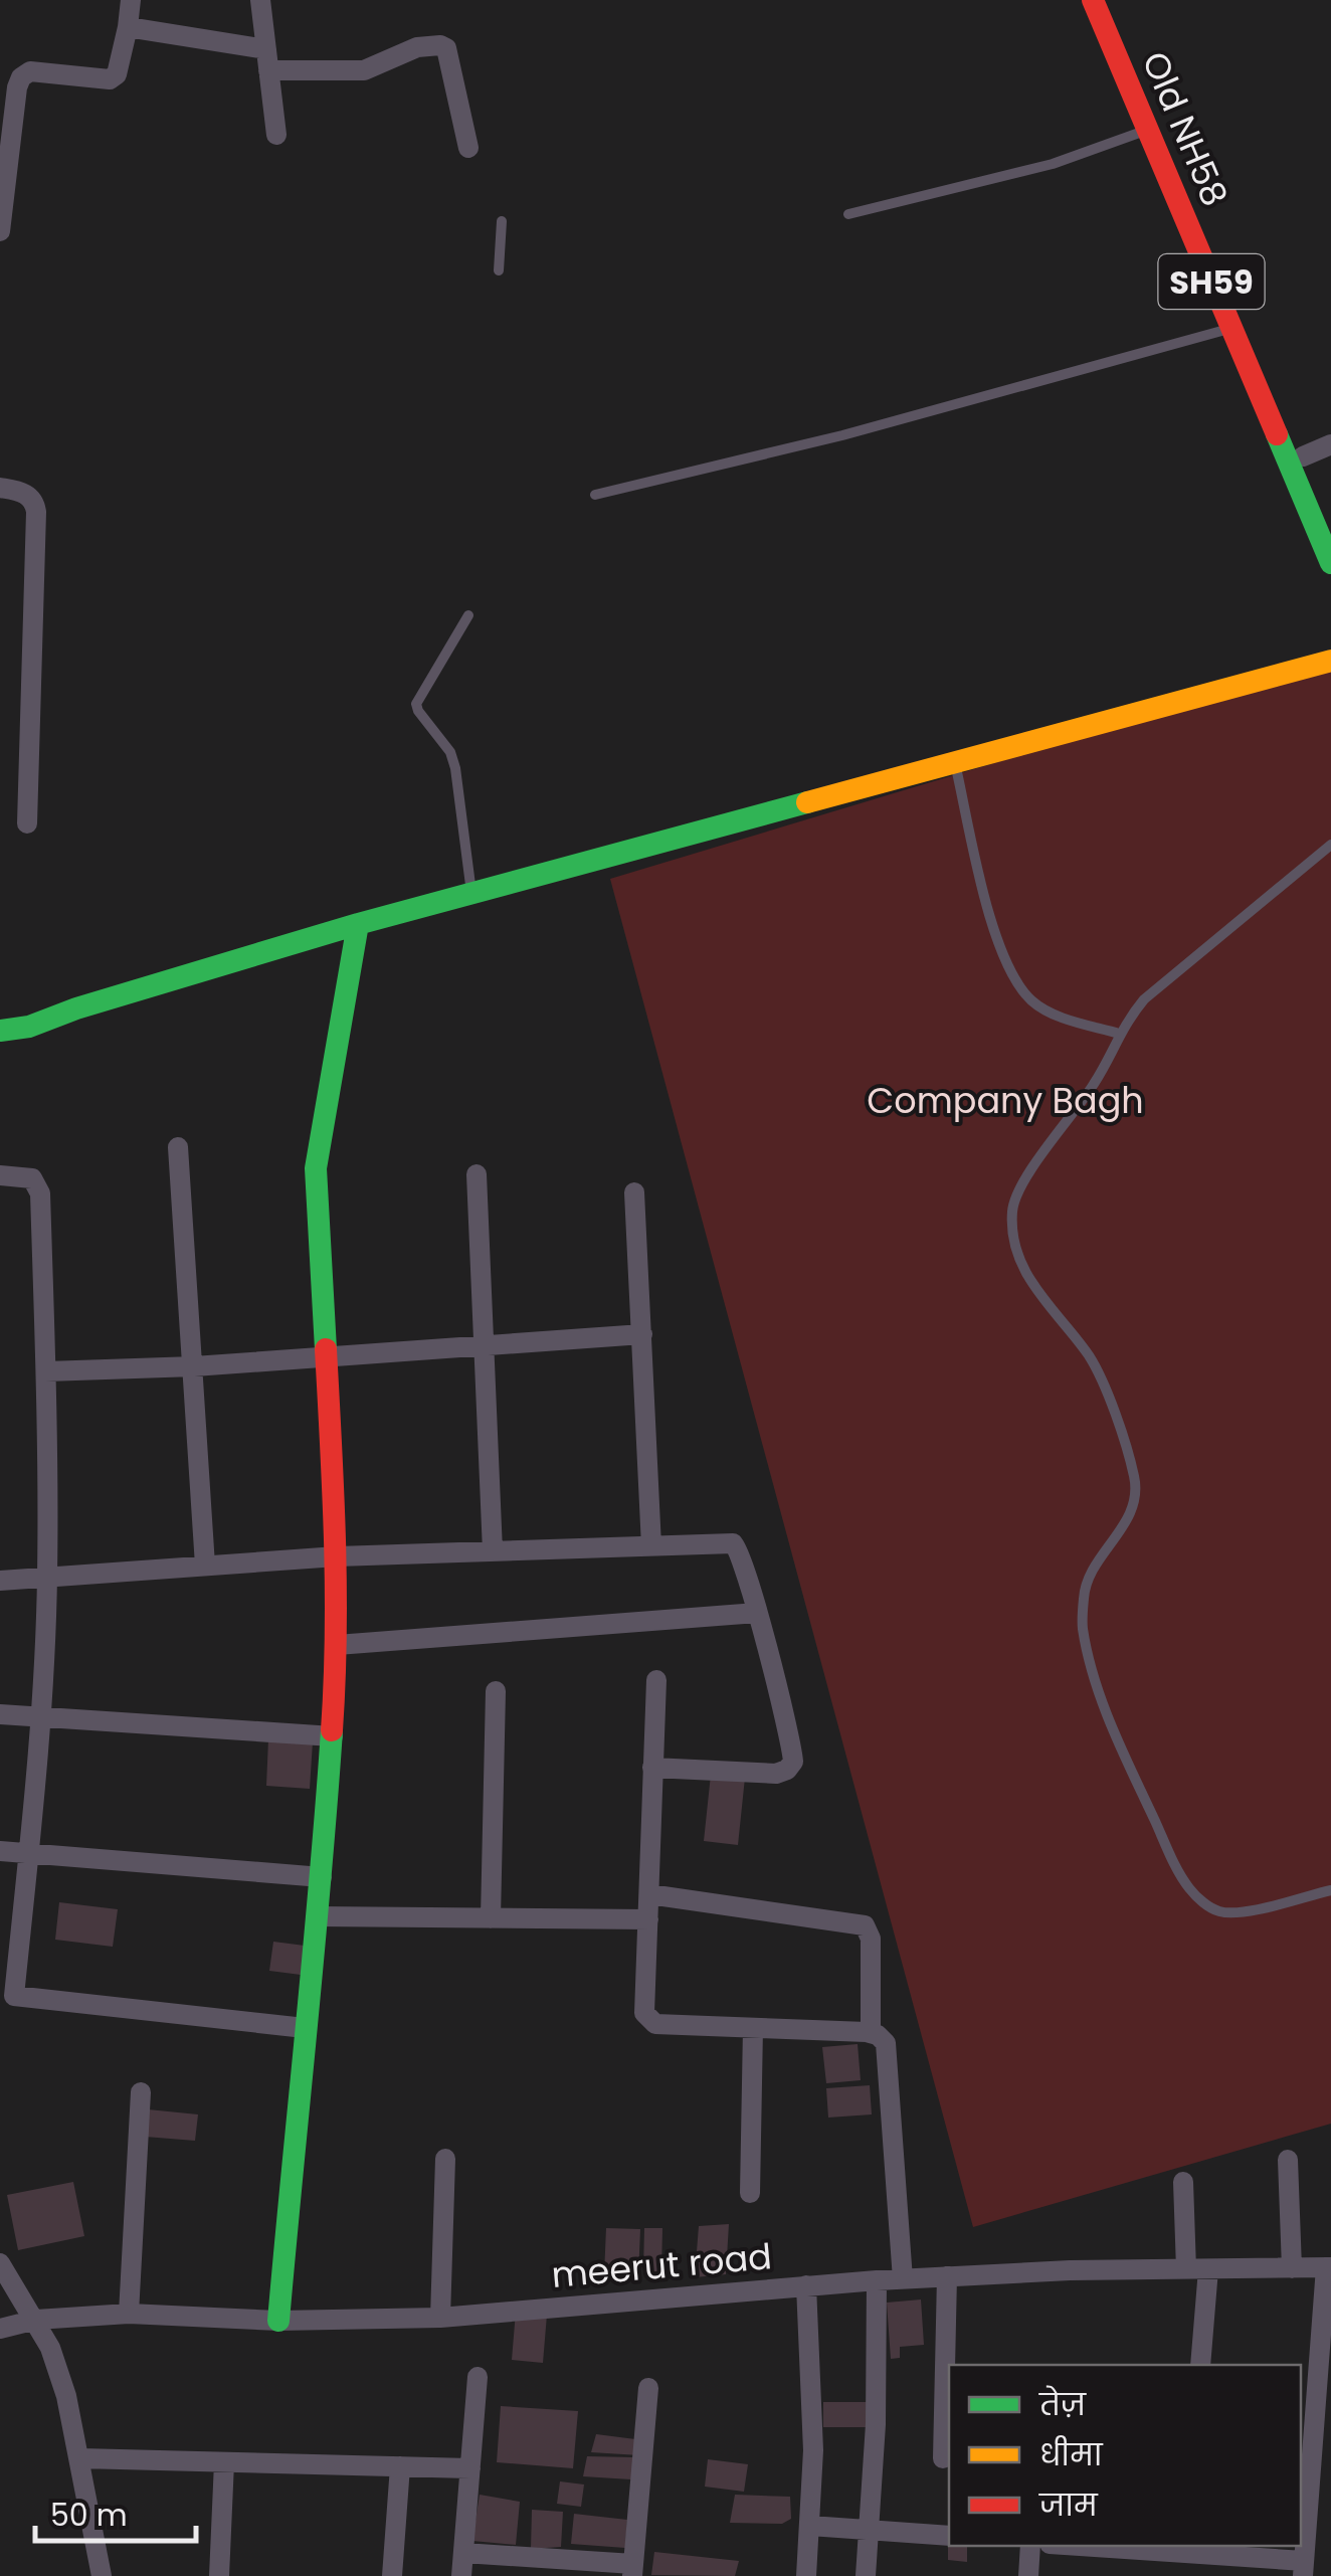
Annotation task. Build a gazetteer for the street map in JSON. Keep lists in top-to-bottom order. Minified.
{"streets":{"street":["Old NH58","SH59","meerut road"]},"parks":["Company Bagh"],"legend":["तेज़","धीमा","जाम"],"scale_bar":"50 m"}
